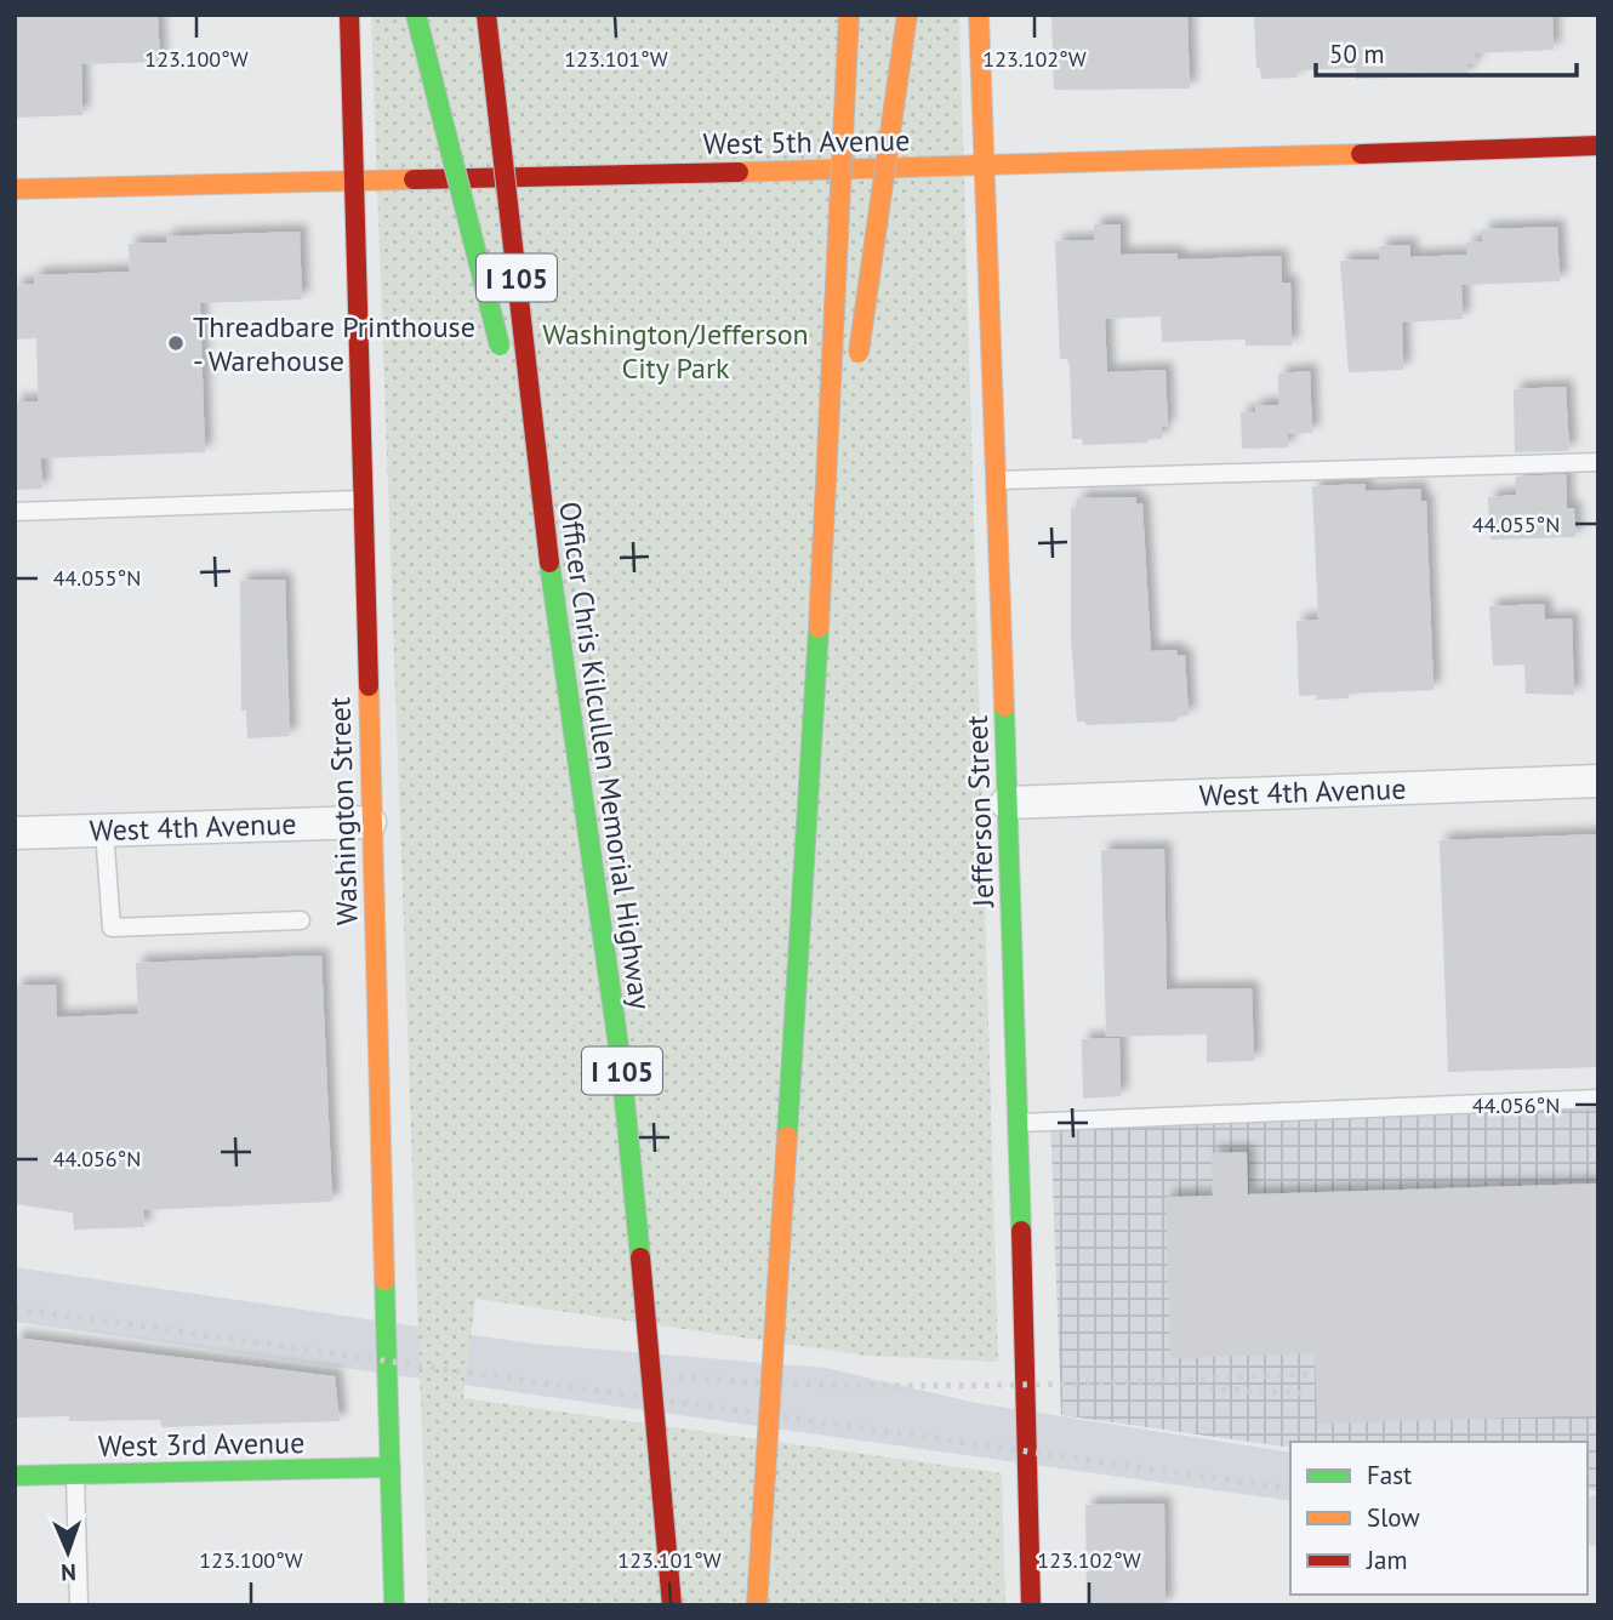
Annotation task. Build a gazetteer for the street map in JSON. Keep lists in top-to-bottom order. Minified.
{"streets":{"main road":["West 5th Avenue","I 105","Officer Chris Kilcullen Memorial Highway","Washington Street","Jefferson Street","West 3rd Avenue"],"street":["West 4th Avenue"]},"crossings":[["West 5th Avenue","Washington Street"],["West 5th Avenue","Jefferson Street"],["West 4th Avenue","Washington Street"],["West 4th Avenue","Jefferson Street"],["Washington Street","West 3rd Avenue"]],"parks":["Washington/Jefferson City Park"],"places":["Threadbare Printhouse - Warehouse"],"legend":["Fast","Slow","Jam"],"scale_bar":"50 m","north":"bottom","coordinates":["123.100°W","123.101°W","123.102°W","44.055°N","44.056°N"]}
